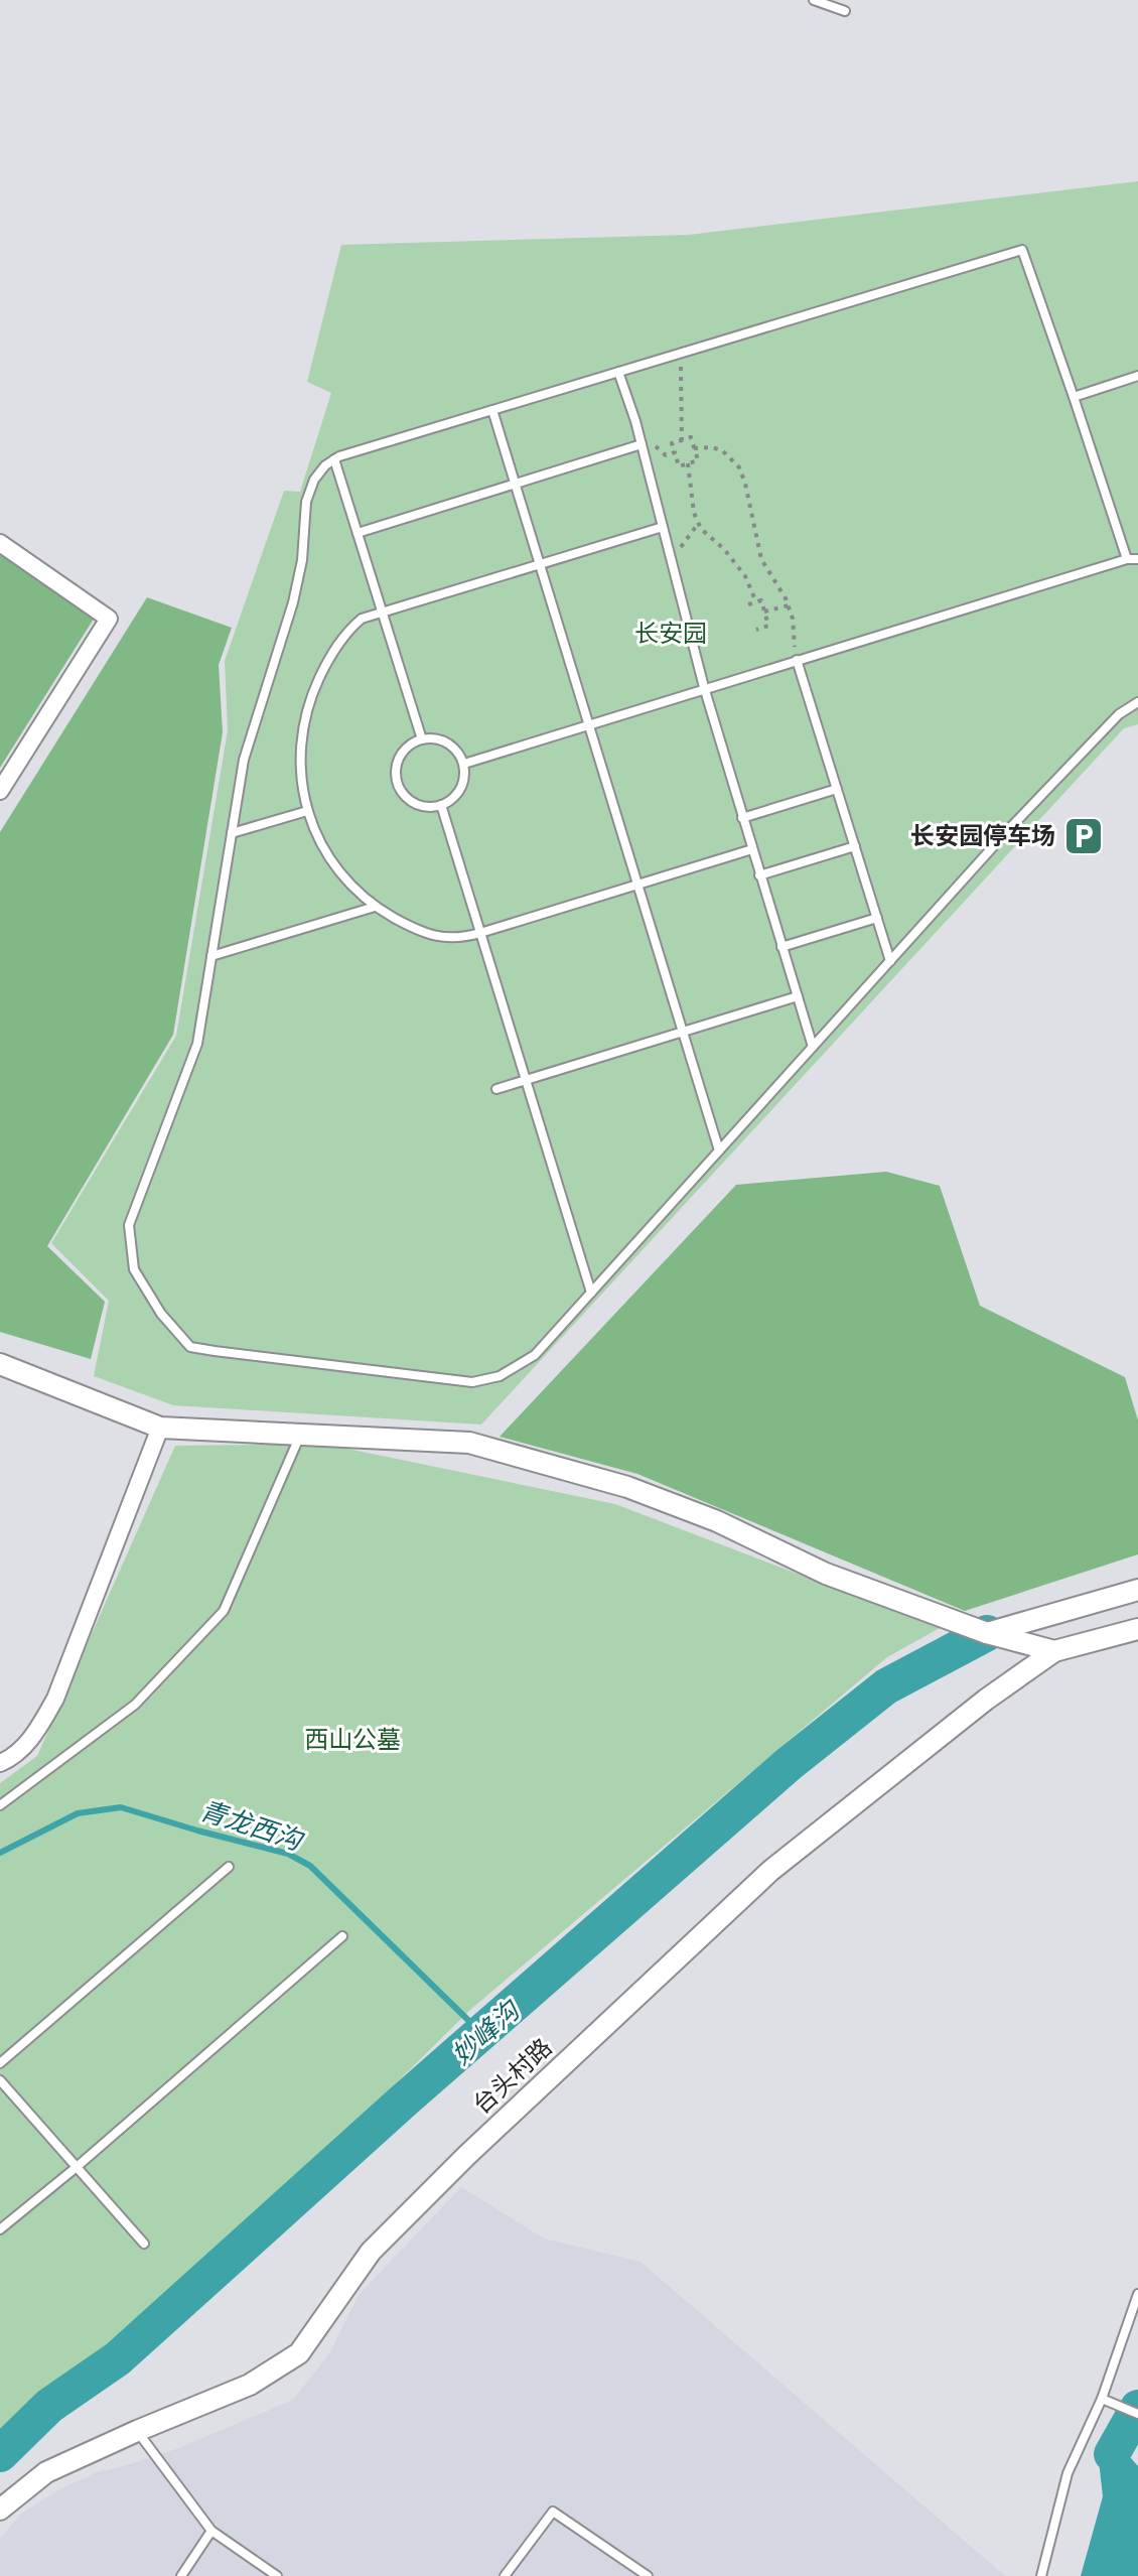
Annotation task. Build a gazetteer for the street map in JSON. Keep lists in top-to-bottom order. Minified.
{"streets":{"street":["台头村路"]},"water":["青龙西沟","妙峰沟"],"parks":["长安园","西山公墓"],"places":{"parking":["长安园停车场"]}}
